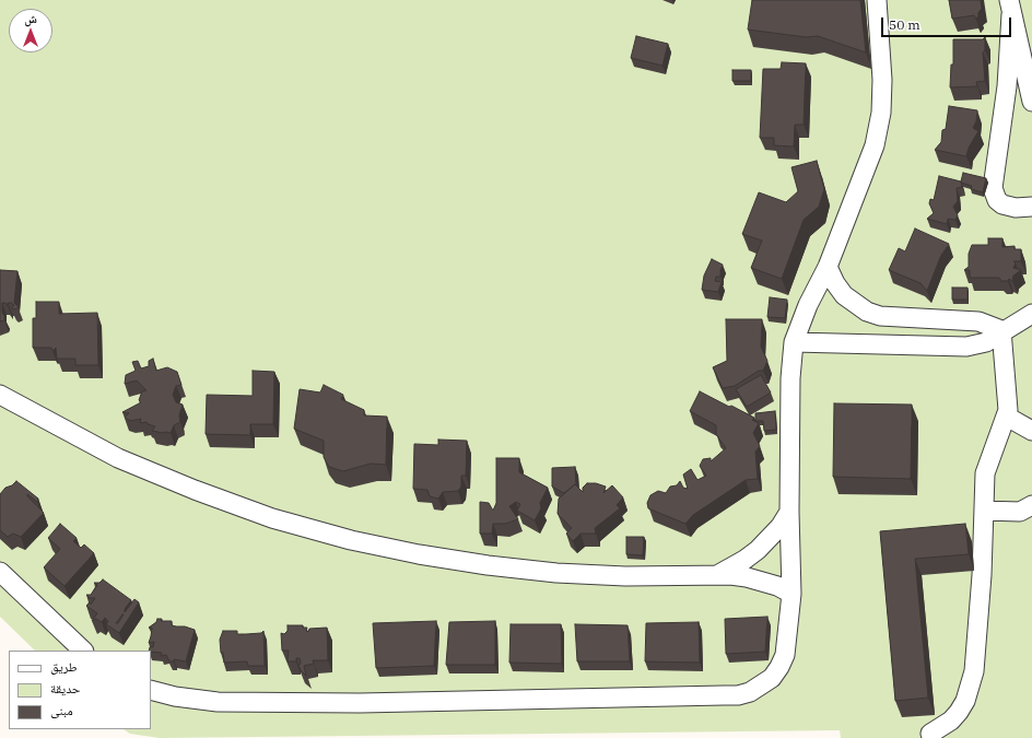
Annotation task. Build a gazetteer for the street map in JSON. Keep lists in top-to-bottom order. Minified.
{"legend":["طريق","حديقة","مبنى"],"scale_bar":"50 m","north":"top"}
